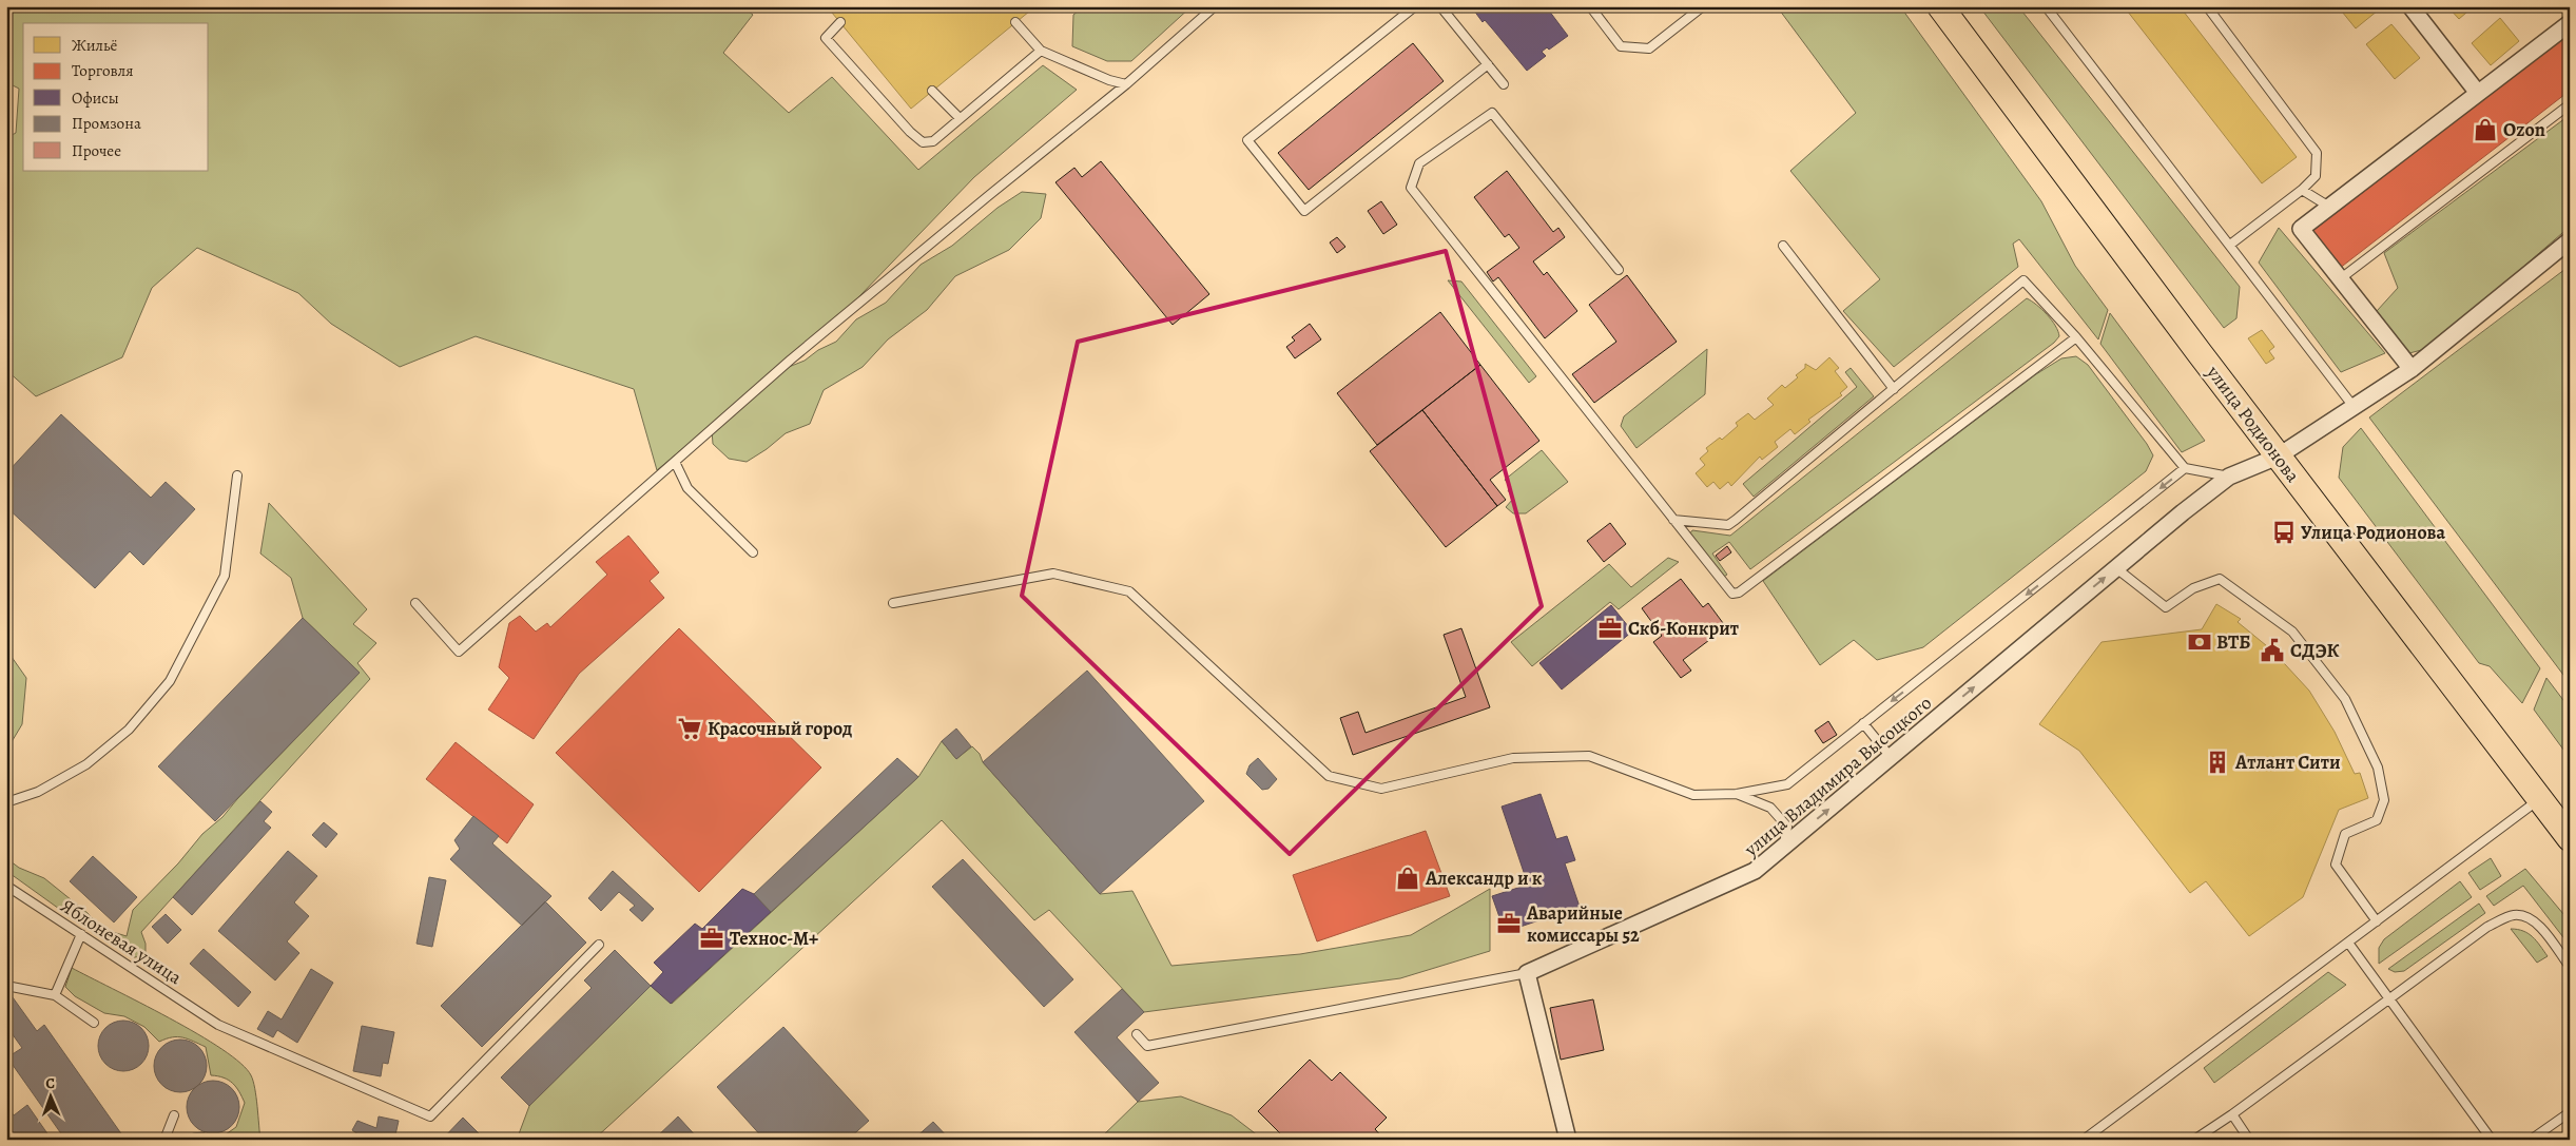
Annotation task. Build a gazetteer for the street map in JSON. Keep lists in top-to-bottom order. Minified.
{"streets":{"main road":["улица Родионова"],"street":["улица Владимира Высоцкого"],"lane":["Яблоневая улица"]},"crossings":[["улица Родионова","улица Владимира Высоцкого"]],"places":{"shop":["Ozon","Александр и к"],"bus stop":["Улица Родионова"],"office":["Скб-Конкрит","Аварийные комиссары 52","Технос-М+"],"bank":["ВТБ"],"public building":["СДЭК"],"supermarket":["Красочный город"],"building":["Атлант Сити"]},"legend":["Жильё","Торговля","Офисы","Промзона","Прочее"],"north":"top"}
